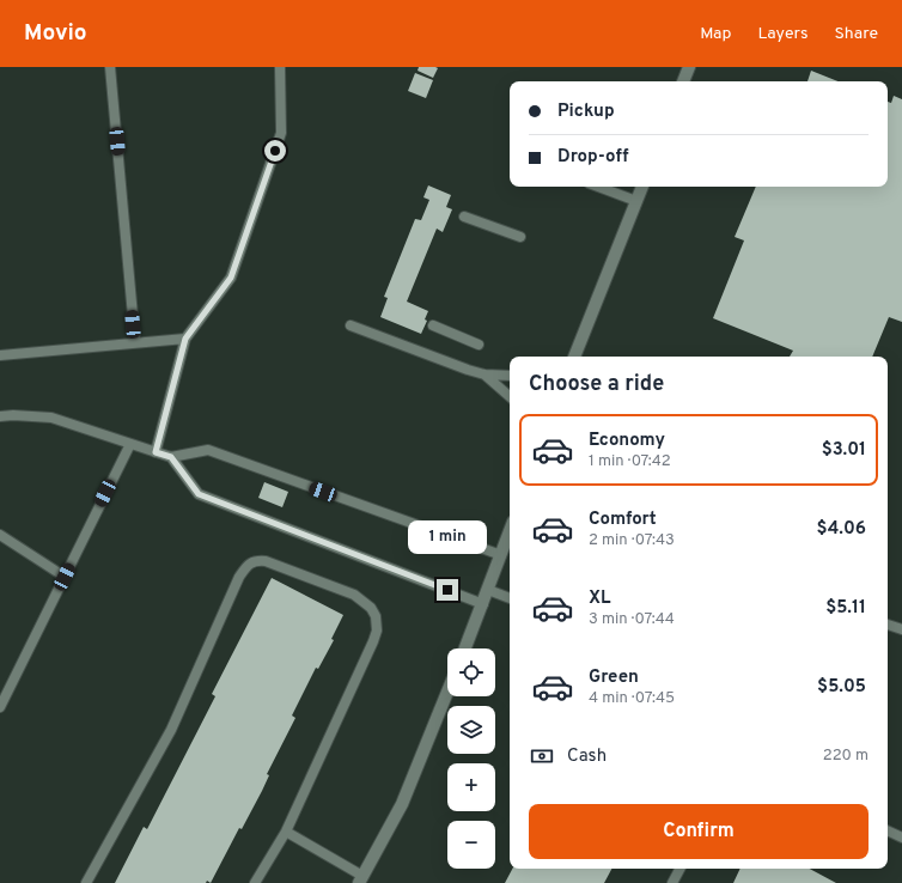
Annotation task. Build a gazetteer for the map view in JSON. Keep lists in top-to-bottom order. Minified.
{"page":{"header":"Movio","nav":["Map","Layers","Share"],"banner":["Pickup","Drop-off"],"heading":"Choose a ride","list":[{"name":"Economy","note":"1 min · 07:42","value":"$3.01"},{"name":"Comfort","note":"2 min · 07:43","value":"$4.06"},{"name":"XL","note":"3 min · 07:44","value":"$5.11"},{"name":"Green","note":"4 min · 07:45","value":"$5.05"}],"bubble":"1 min","map_buttons":["+","−"],"pay":["Cash","220 m"],"buttons":"Confirm"}}
